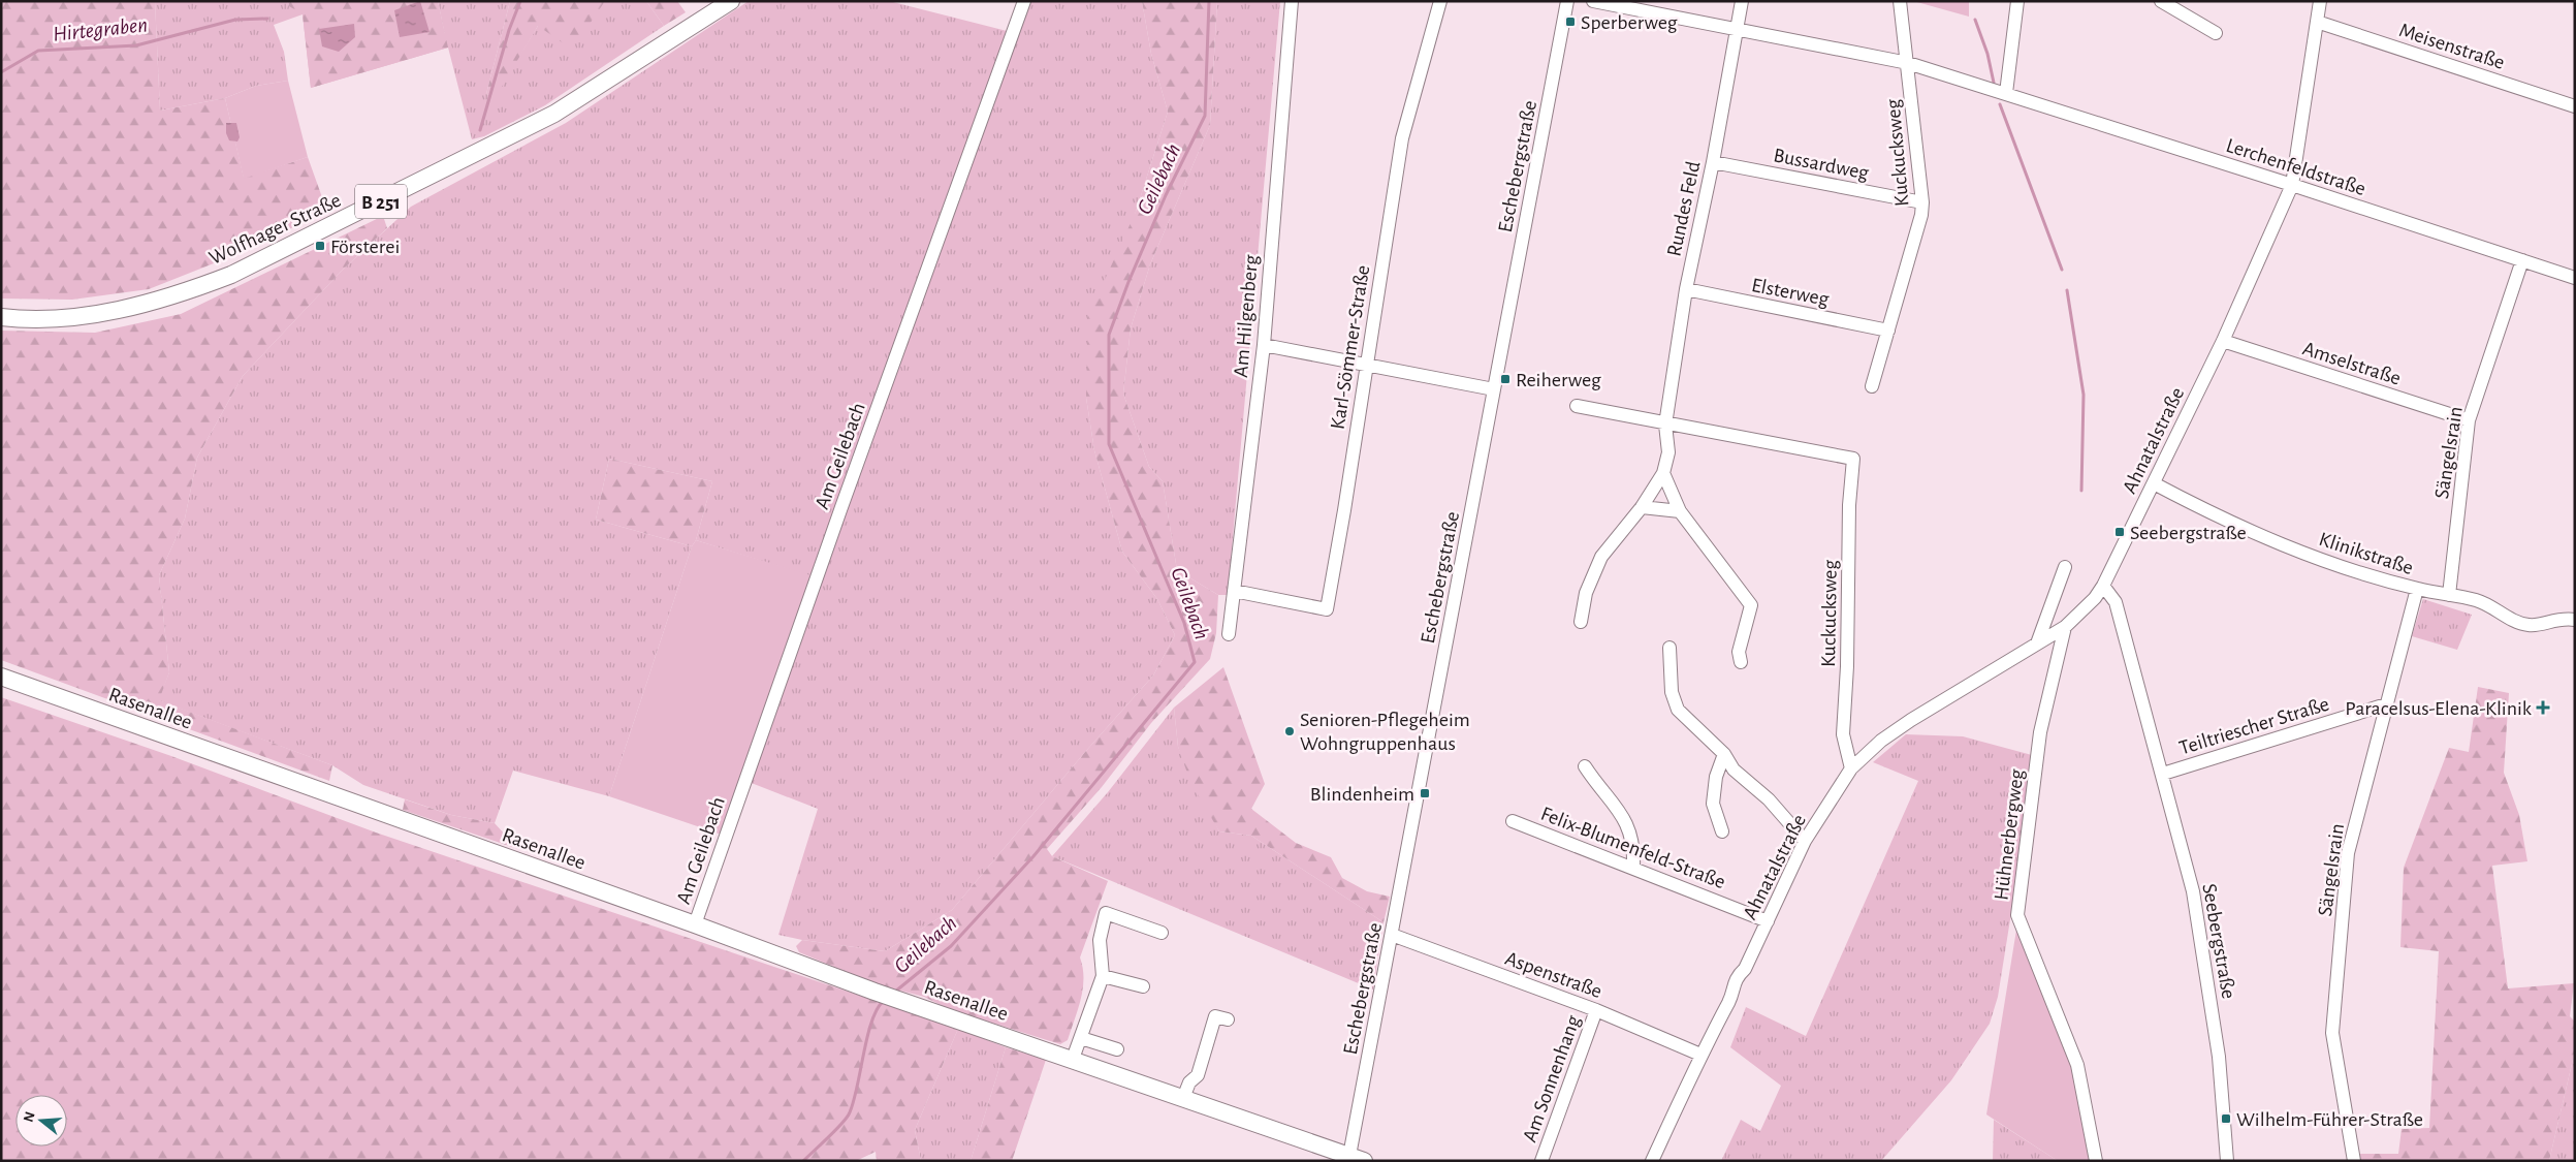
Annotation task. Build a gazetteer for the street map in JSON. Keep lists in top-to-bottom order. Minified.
{"streets":{"main road":["B 251","Wolfhager Straße","Rasenallee"],"street":["Meisenstraße","Kuckucksweg","Bussardweg","Eschebergstraße","Lerchenfeldstraße","Rundes Feld","Elsterweg","Am Hilgenberg","Karl-Sömmer-Straße","Amselstraße","Ahnatalstraße","Sängelsrain","Am Geilebach","Klinikstraße","Teiltriescher Straße","Hühnerbergweg","Felix-Blumenfeld-Straße","Seebergstraße","Aspenstraße","Am Sonnenhang"]},"crossings":[["Meisenstraße","Ahnatalstraße"],["Kuckucksweg","Bussardweg"],["Kuckucksweg","Rundes Feld"],["Kuckucksweg","Elsterweg"],["Kuckucksweg","Ahnatalstraße"],["Bussardweg","Rundes Feld"],["Eschebergstraße","Rasenallee"],["Eschebergstraße","Aspenstraße"],["Lerchenfeldstraße","Ahnatalstraße"],["Lerchenfeldstraße","Sängelsrain"],["Rundes Feld","Elsterweg"],["Am Hilgenberg","Karl-Sömmer-Straße"],["Amselstraße","Ahnatalstraße"],["Amselstraße","Sängelsrain"],["Ahnatalstraße","Klinikstraße"],["Ahnatalstraße","Hühnerbergweg"],["Ahnatalstraße","Felix-Blumenfeld-Straße"],["Ahnatalstraße","Seebergstraße"],["Ahnatalstraße","Aspenstraße"],["Sängelsrain","Klinikstraße"],["Sängelsrain","Teiltriescher Straße"],["Am Geilebach","Rasenallee"],["Teiltriescher Straße","Seebergstraße"],["Aspenstraße","Am Sonnenhang"]],"water":["Hirtegraben","Geilebach"],"places":{"transit":["Sperberweg","Försterei","Reiherweg","Seebergstraße","Blindenheim","Wilhelm-Führer-Straße"],"health":["Paracelsus-Elena-Klinik"],"other":["Senioren-Pflegeheim Wohngruppenhaus"]},"north":"left"}
